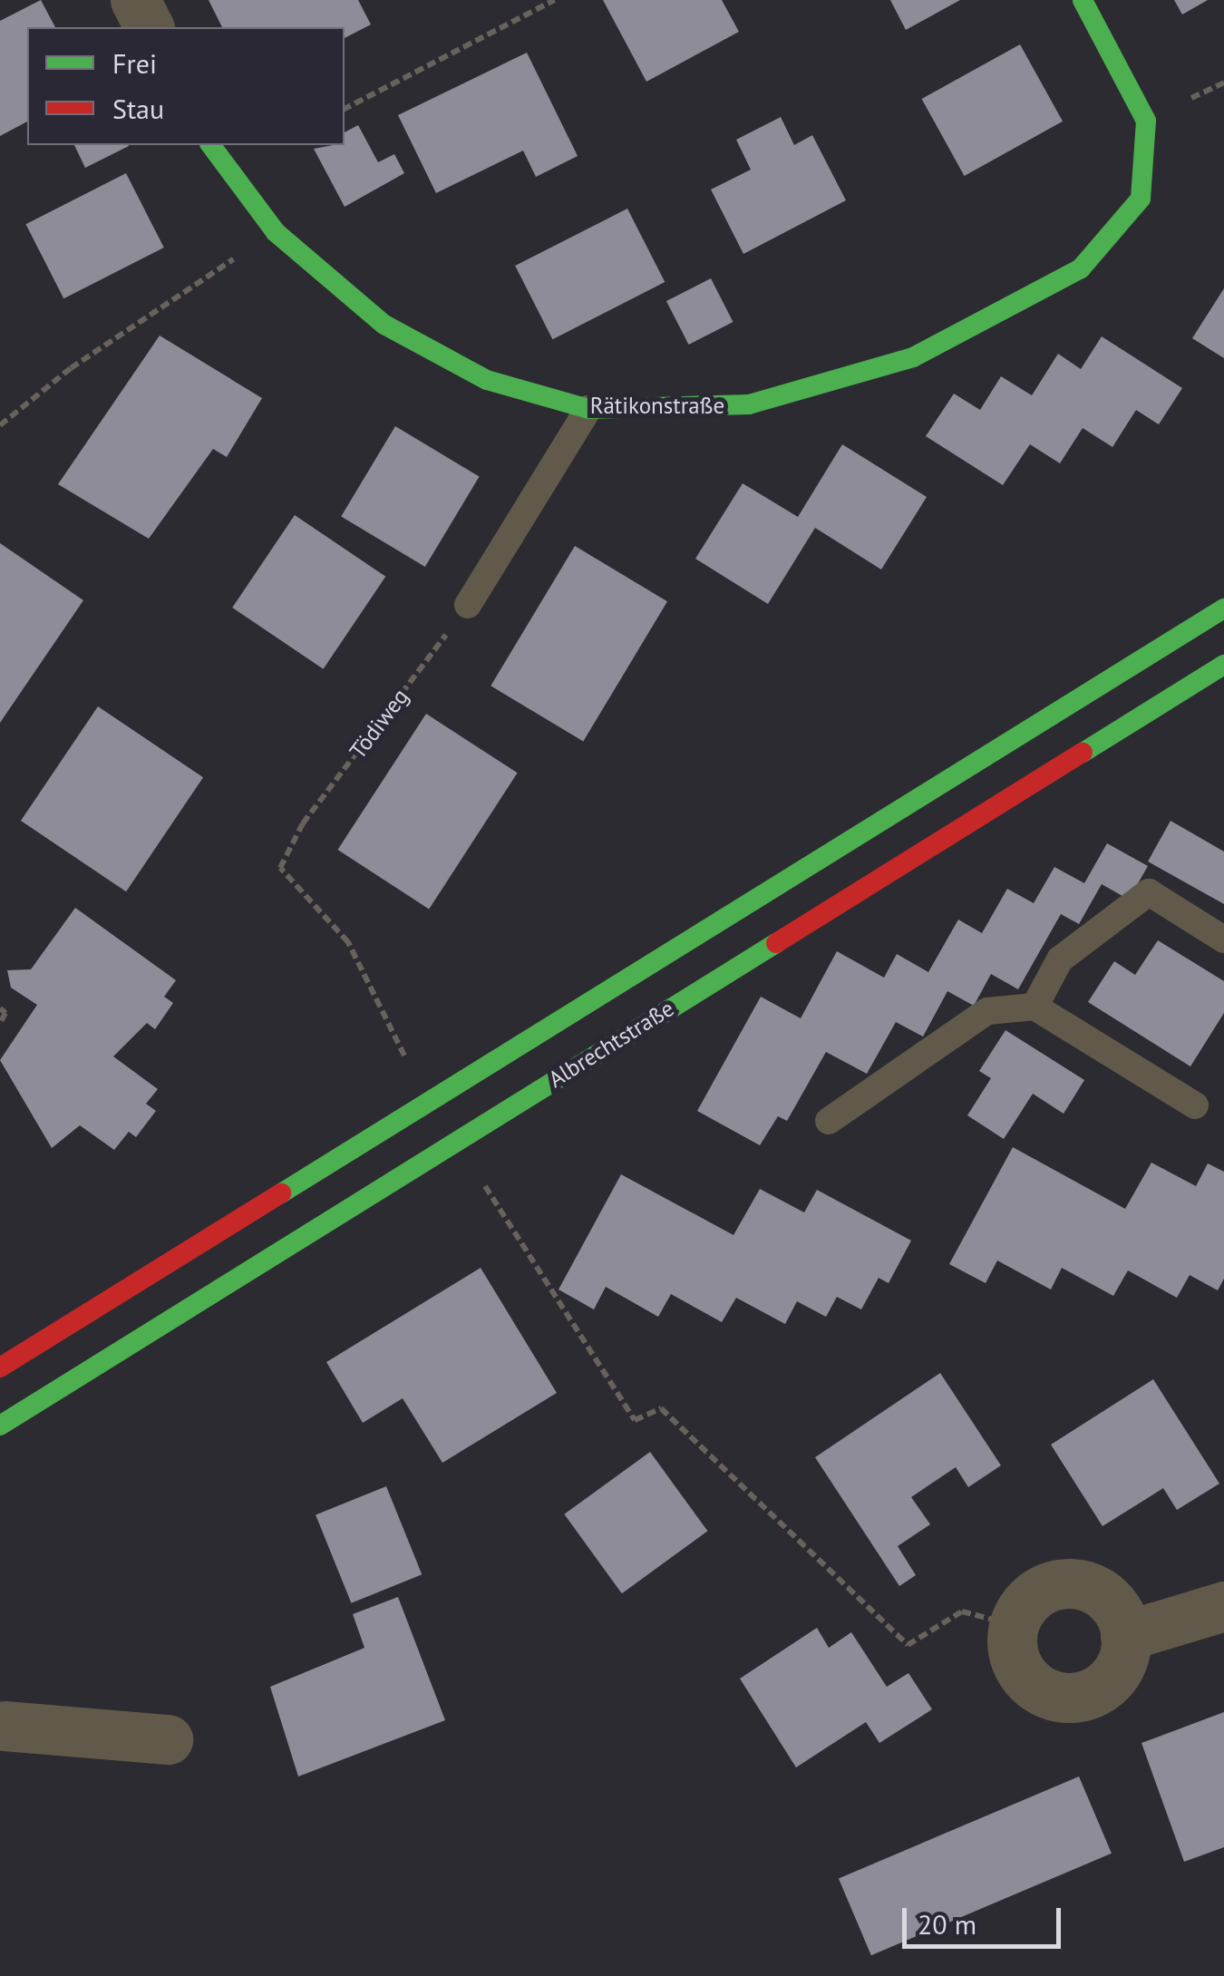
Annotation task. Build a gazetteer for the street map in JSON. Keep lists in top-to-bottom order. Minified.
{"streets":{"main road":["Rätikonstraße","Albrechtstraße"],"path":["Tödiweg"]},"legend":["Frei","Stau"],"scale_bar":"20 m"}
